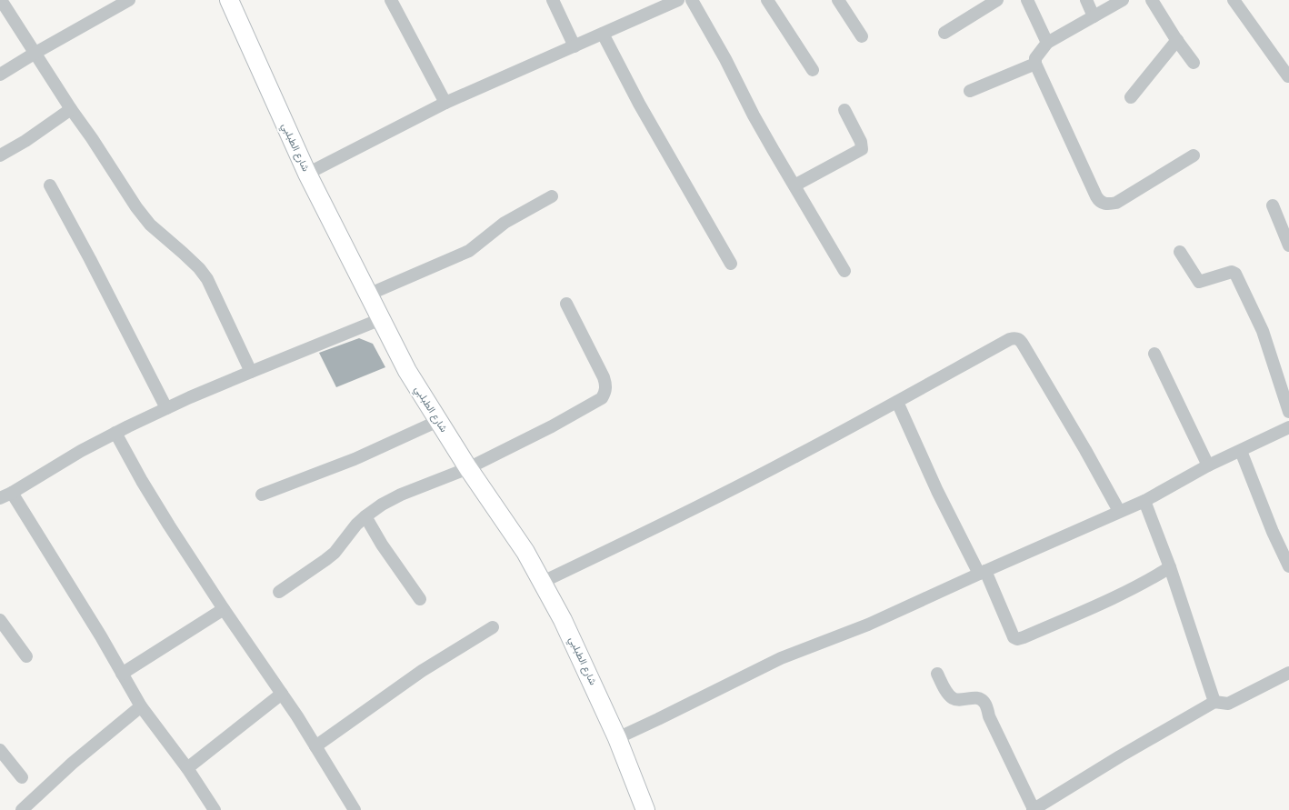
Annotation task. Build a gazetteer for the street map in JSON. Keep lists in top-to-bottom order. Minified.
{"streets":{"street":["شارع الطبلبي"]}}
